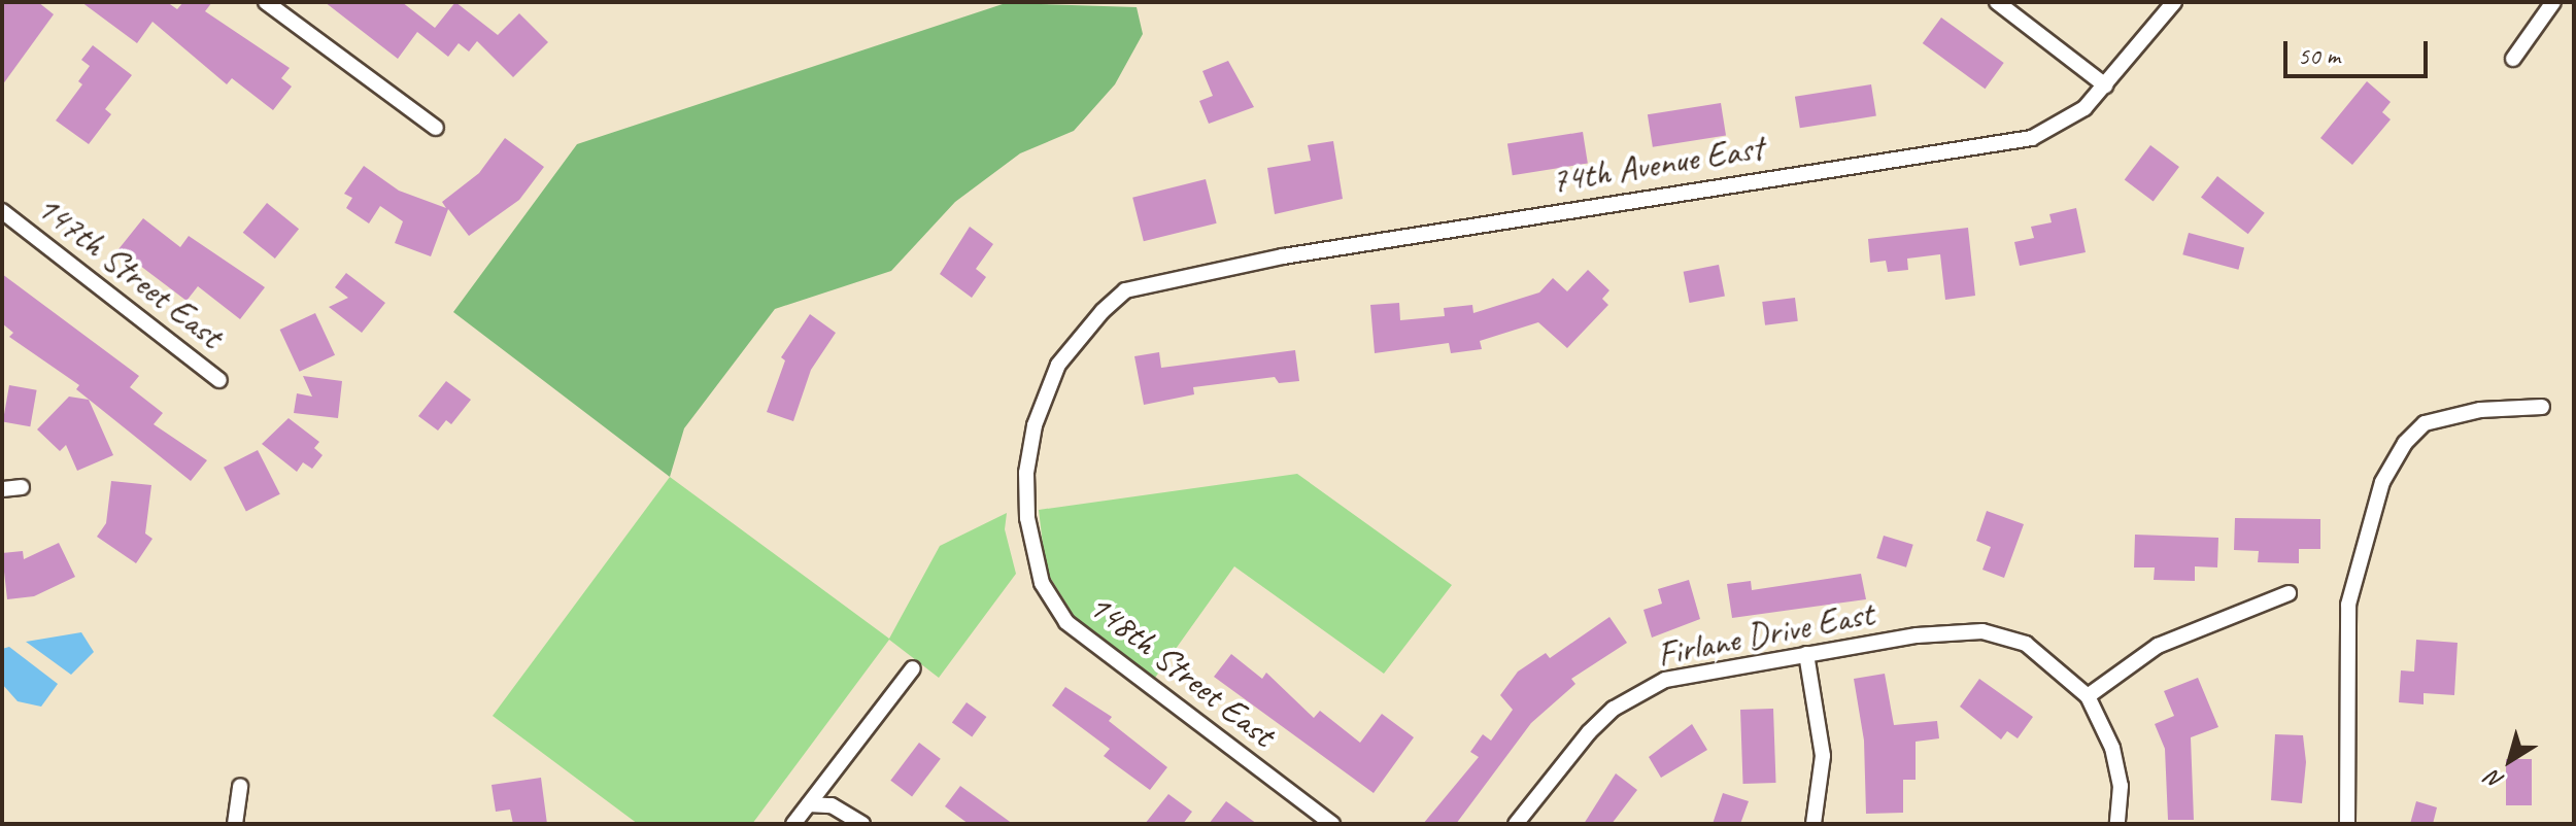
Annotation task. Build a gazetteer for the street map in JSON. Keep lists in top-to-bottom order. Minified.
{"streets":{"street":["74th Avenue East","147th Street East","Firlane Drive East","148th Street East"]},"crossings":[["74th Avenue East","148th Street East"]],"scale_bar":"50 m","north":"bottom left"}
